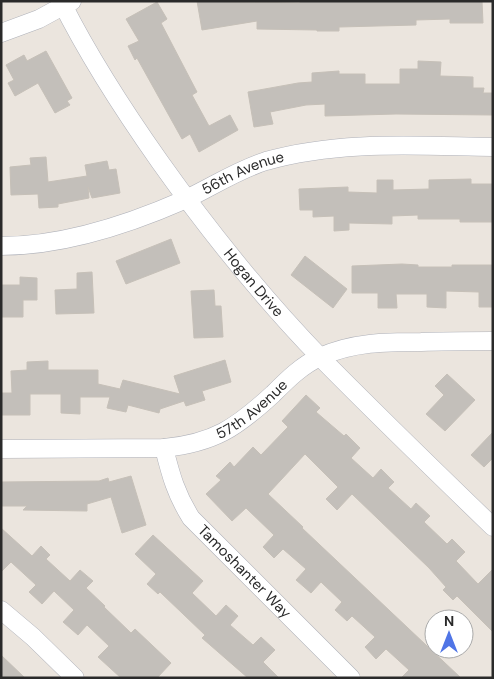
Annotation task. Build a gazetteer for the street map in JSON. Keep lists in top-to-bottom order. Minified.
{"streets":{"street":["56th Avenue","Hogan Drive","57th Avenue","Tamoshanter Way"]},"crossings":[["56th Avenue","Hogan Drive"],["Hogan Drive","57th Avenue"],["57th Avenue","Tamoshanter Way"]],"north":"top"}
